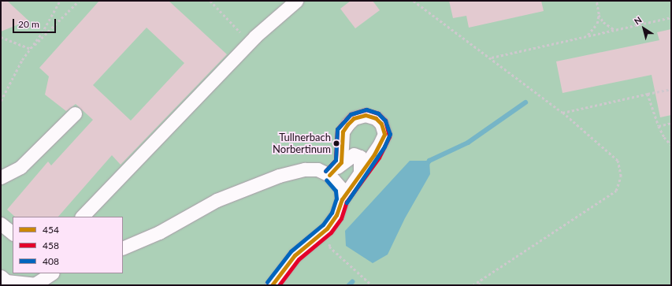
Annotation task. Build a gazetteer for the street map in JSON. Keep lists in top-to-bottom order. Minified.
{"places":["Tullnerbach Norbertinum"],"lines":["transit line 458","transit line 408","transit line 454"],"legend":["454","458","408"],"scale_bar":"20 m","north":"top left"}
